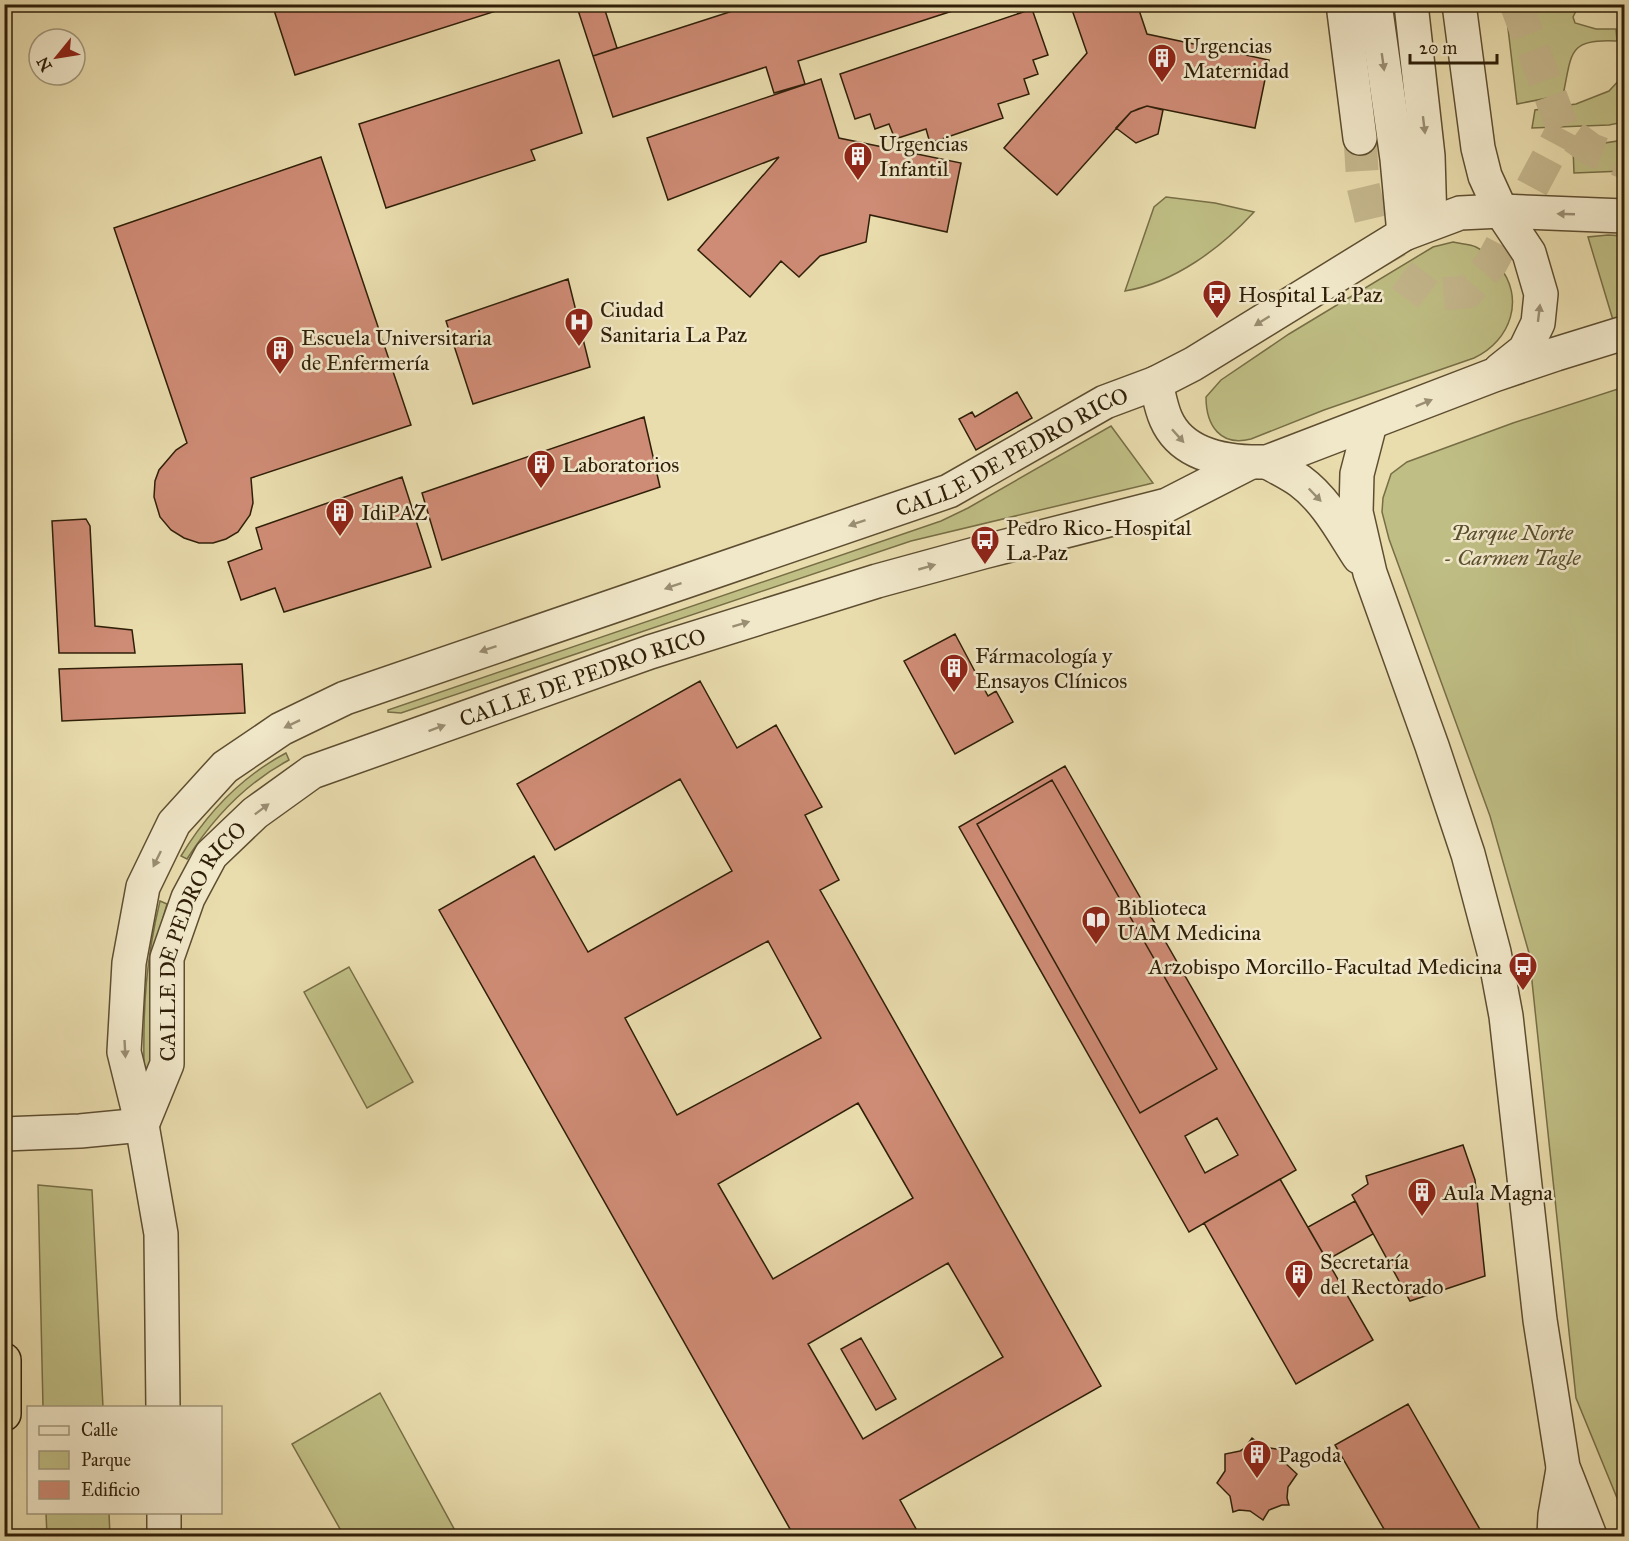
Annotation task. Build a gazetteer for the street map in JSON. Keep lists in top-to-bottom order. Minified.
{"streets":{"street":["CALLE DE PEDRO RICO"]},"parks":["Parque Norte - Carmen Tagle"],"places":{"building":["Urgencias Maternidad","Urgencias Infantil","Escuela Universitaria de Enfermería","Laboratorios","IdiPAZ","Fármacología y Ensayos Clínicos","Aula Magna","Secretaría del Rectorado","Pagoda"],"bus stop":["Hospital La Paz","Pedro Rico-Hospital La Paz","Arzobispo Morcillo-Facultad Medicina"],"hospital":["Ciudad Sanitaria La Paz"],"library":["Biblioteca UAM Medicina"]},"legend":["Calle","Parque","Edificio"],"scale_bar":"20 m","north":"bottom left"}
